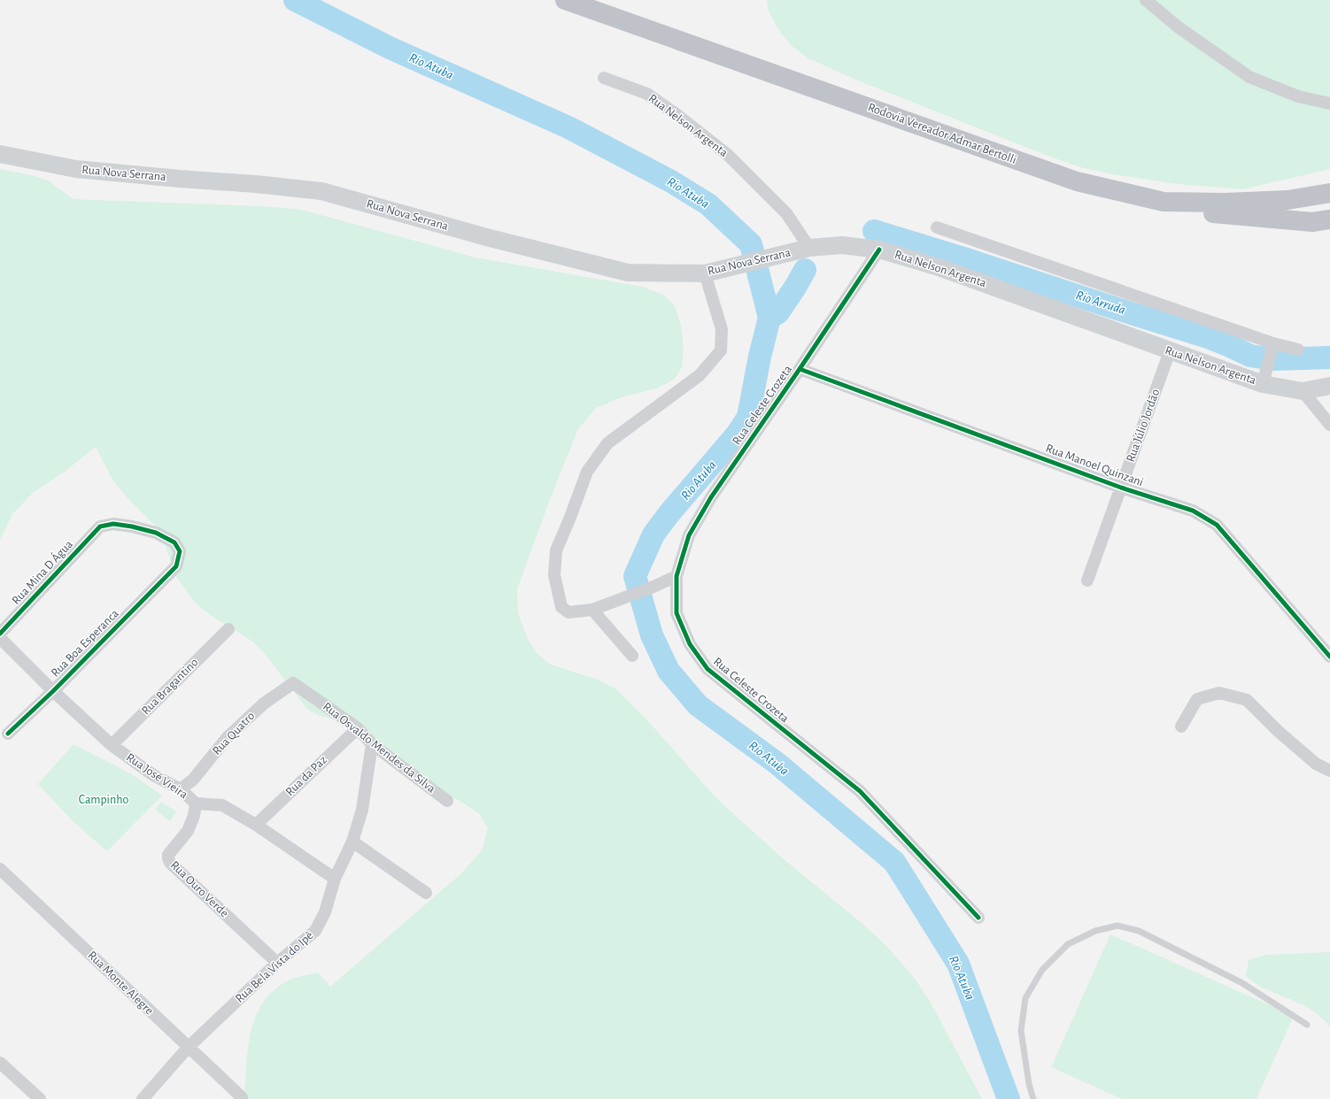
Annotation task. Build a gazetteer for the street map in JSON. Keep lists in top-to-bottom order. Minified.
{"streets":{"highway":["Rodovia Vereador Admar Bertolli"],"main road":["Rua Nelson Argenta","Rua Nova Serrana"],"street":["Rua Celeste Crozeta","Rua Júlio Jordão","Rua Manoel Quinzani","Rua Mina D Água","Rua Boa Esperanca","Rua Bragantino","Rua Quatro","Rua Osvaldo Mendes da Silva","Rua José Vieira","Rua da Paz","Rua Ouro Verde","Rua Bela Vista do Ipê","Rua Monte Alegre"]},"crossings":[["Rua Nelson Argenta","Rua Nova Serrana"],["Rua Nelson Argenta","Rua Celeste Crozeta"],["Rua Nelson Argenta","Rua Júlio Jordão"],["Rua Celeste Crozeta","Rua Manoel Quinzani"],["Rua Júlio Jordão","Rua Manoel Quinzani"],["Rua Mina D Água","Rua Boa Esperanca"],["Rua Boa Esperanca","Rua José Vieira"],["Rua Bragantino","Rua José Vieira"],["Rua Quatro","Rua Osvaldo Mendes da Silva"],["Rua Quatro","Rua José Vieira"],["Rua Osvaldo Mendes da Silva","Rua da Paz"],["Rua Osvaldo Mendes da Silva","Rua Bela Vista do Ipê"],["Rua José Vieira","Rua da Paz"],["Rua José Vieira","Rua Ouro Verde"],["Rua José Vieira","Rua Bela Vista do Ipê"],["Rua Ouro Verde","Rua Bela Vista do Ipê"],["Rua Bela Vista do Ipê","Rua Monte Alegre"]],"water":["Rio Atuba","Rio Arruda"],"parks":["Campinho"]}
